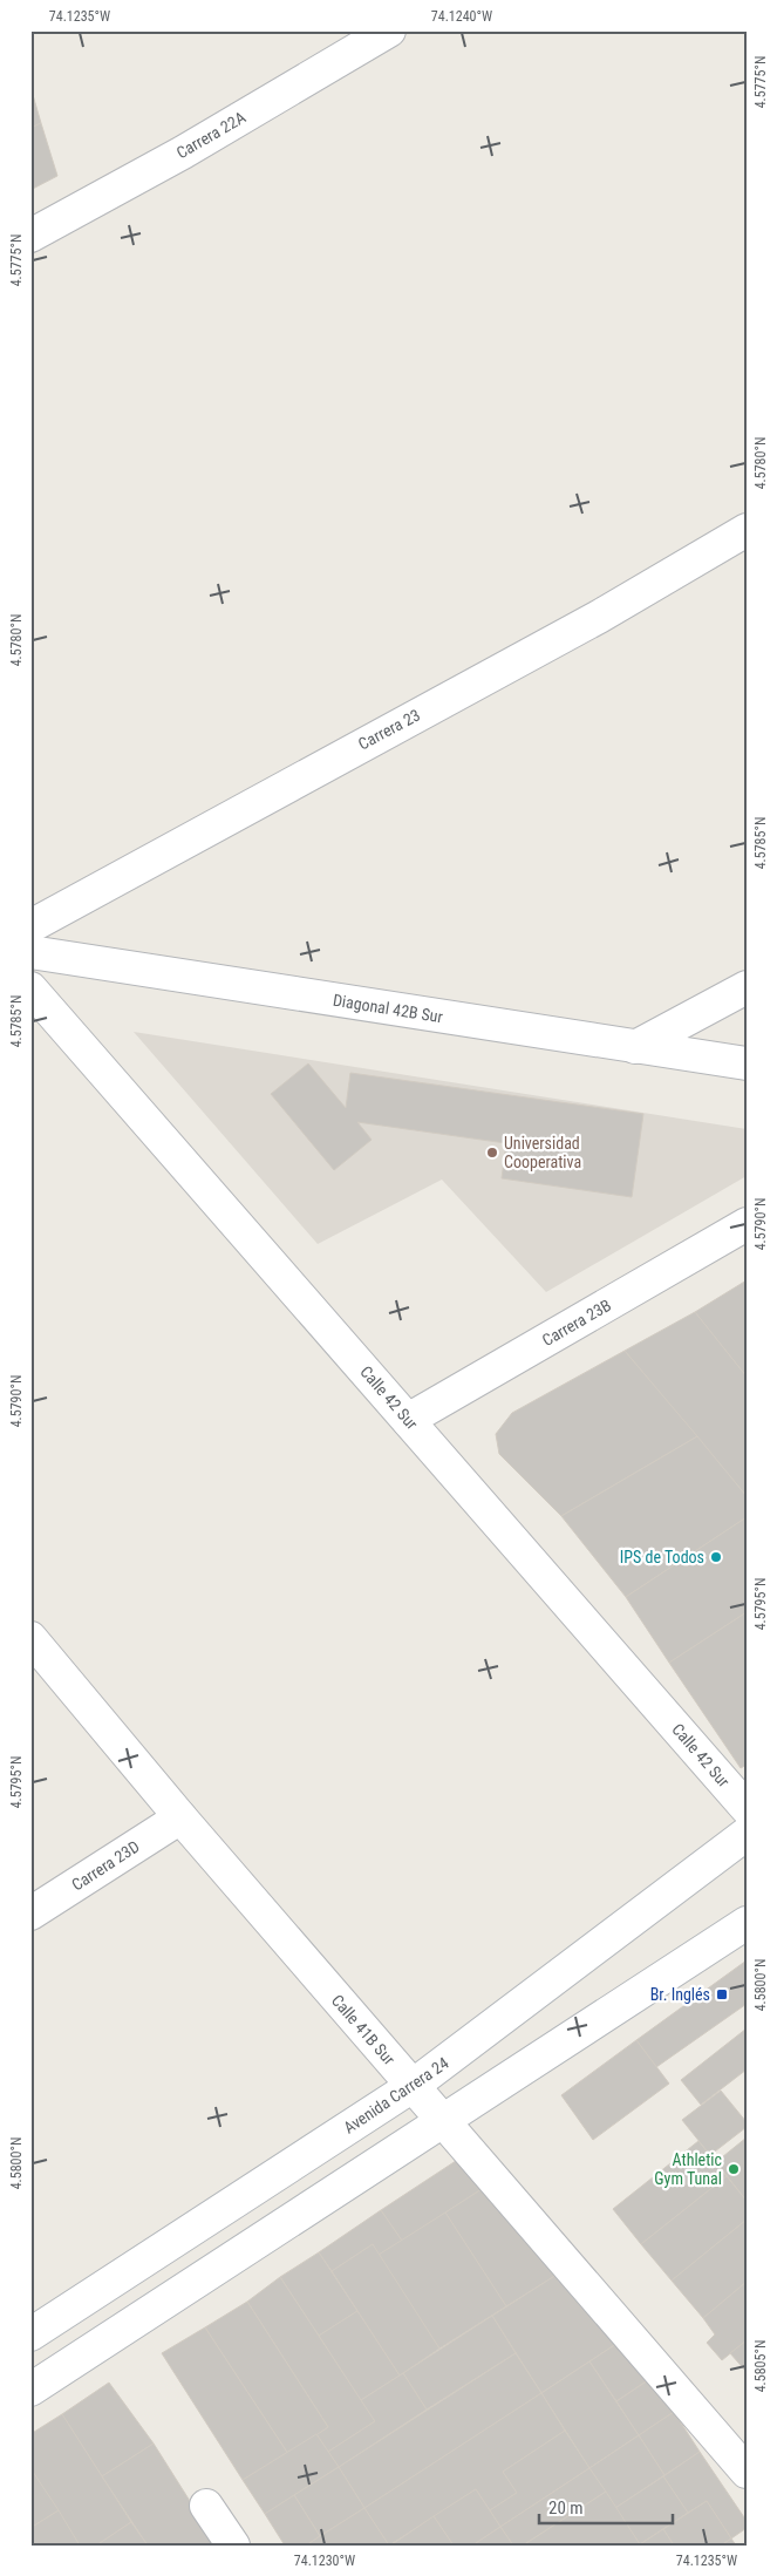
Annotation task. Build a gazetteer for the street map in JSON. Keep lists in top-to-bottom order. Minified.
{"streets":{"street":["Carrera 22A","Carrera 23","Diagonal 42B Sur","Carrera 23B","Calle 42 Sur","Carrera 23D","Calle 41B Sur","Avenida Carrera 24"]},"crossings":[["Carrera 23B","Calle 42 Sur"],["Carrera 23D","Calle 41B Sur"],["Calle 41B Sur","Avenida Carrera 24"]],"places":{"other":["Universidad Cooperativa","IPS de Todos","Athletic Gym Tunal"],"transit":["Br. Inglés"]},"scale_bar":"20 m","coordinates":["74.1235°W","74.1240°W","4.5775°N","4.5780°N","4.5785°N","4.5790°N","4.5795°N","4.5800°N","4.5805°N","74.1230°W"]}
